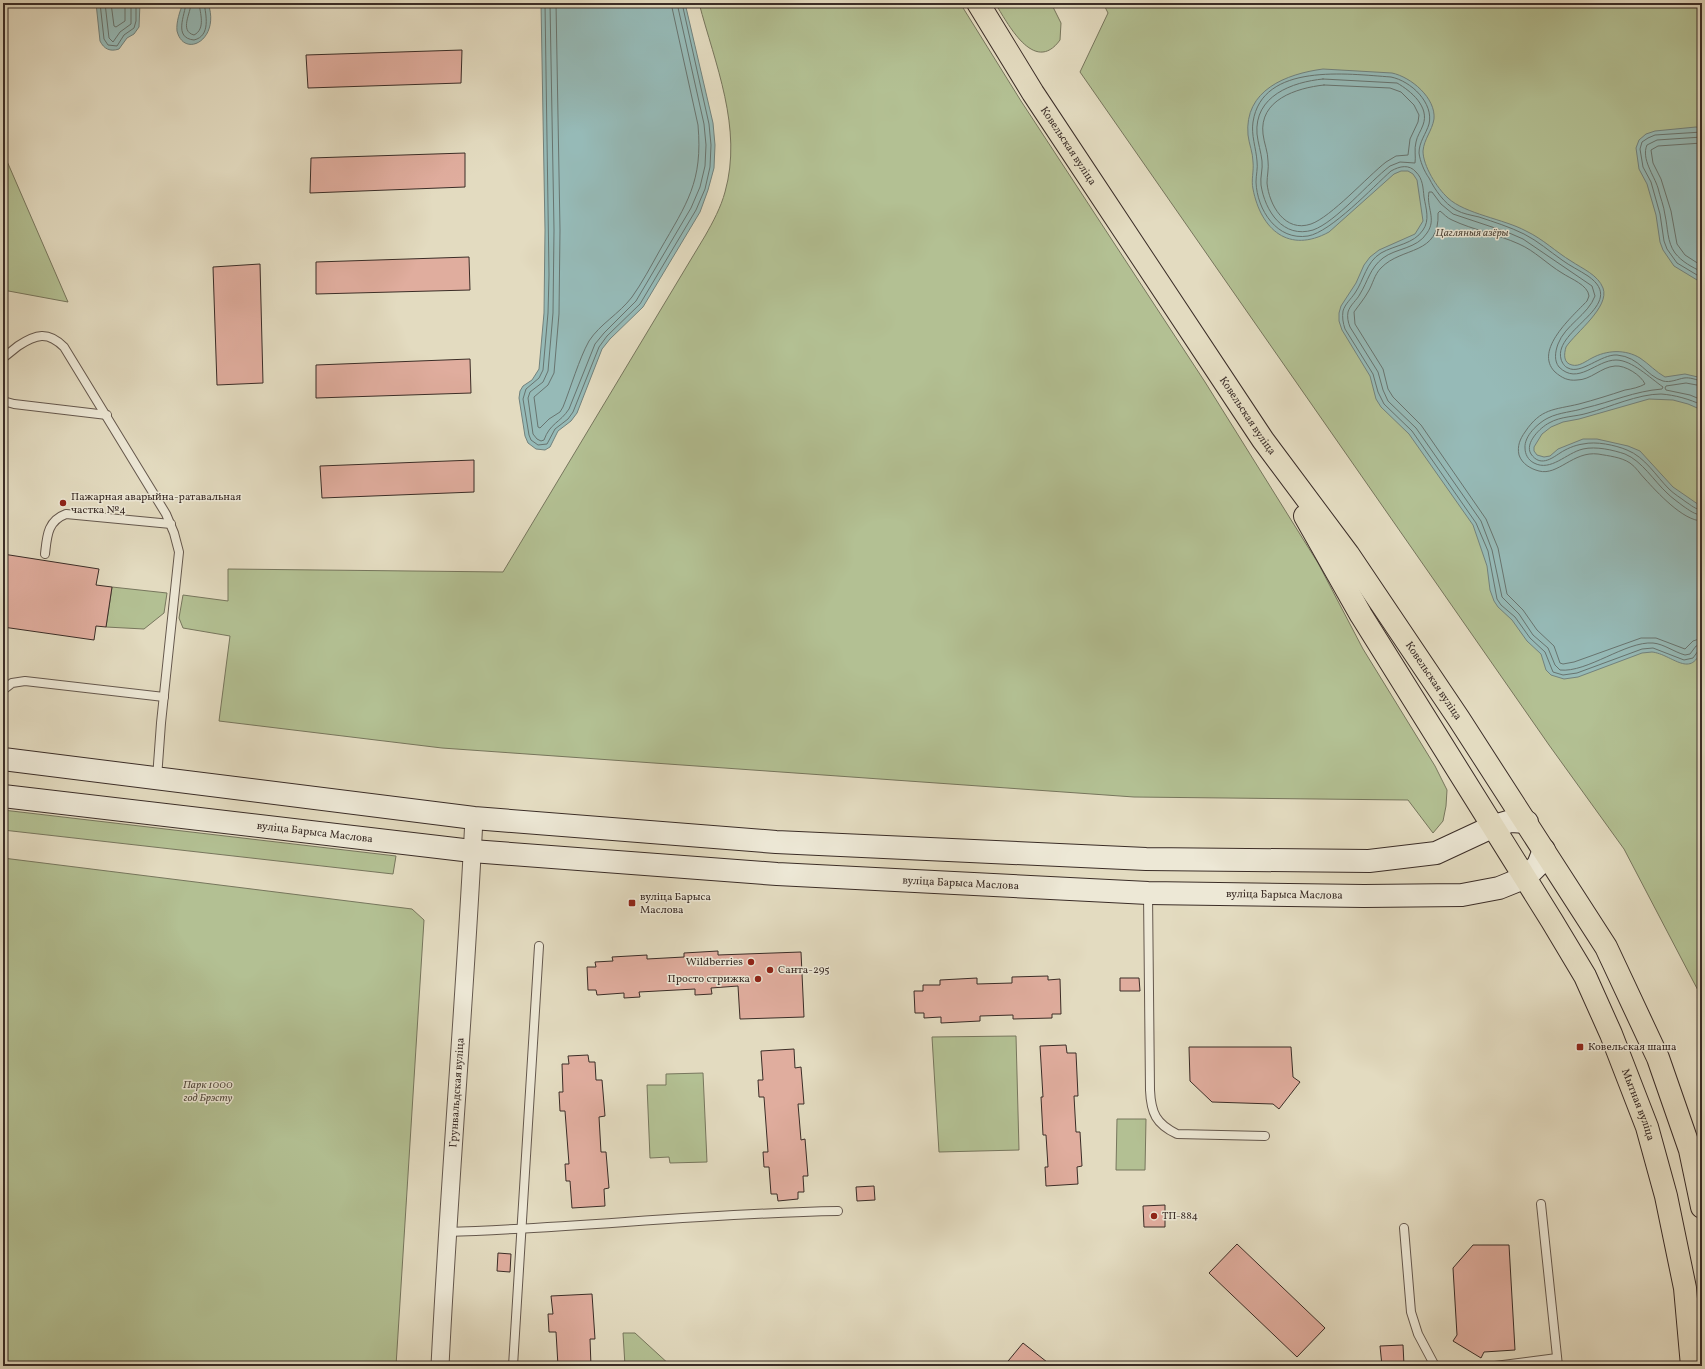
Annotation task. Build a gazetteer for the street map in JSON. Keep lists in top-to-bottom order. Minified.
{"streets":{"highway":["Ковельская вуліца","Мытная вуліца"],"main road":["вуліца Барыса Маслова"],"street":["Грунвальдская вуліца"]},"crossings":[["Ковельская вуліца","Мытная вуліца"],["вуліца Барыса Маслова","Грунвальдская вуліца"],["вуліца Барыса Маслова","Мытная вуліца"]],"parks":["Цагляныя азёры","Парк 1000 год Брэсту"],"places":{"other":["Пажарная аварыйна-ратавальная частка №4","Wildberries","Санта-295","Просто стрижка","ТП-884"],"transit":["вуліца Барыса Маслова","Ковельская шаша"]}}
